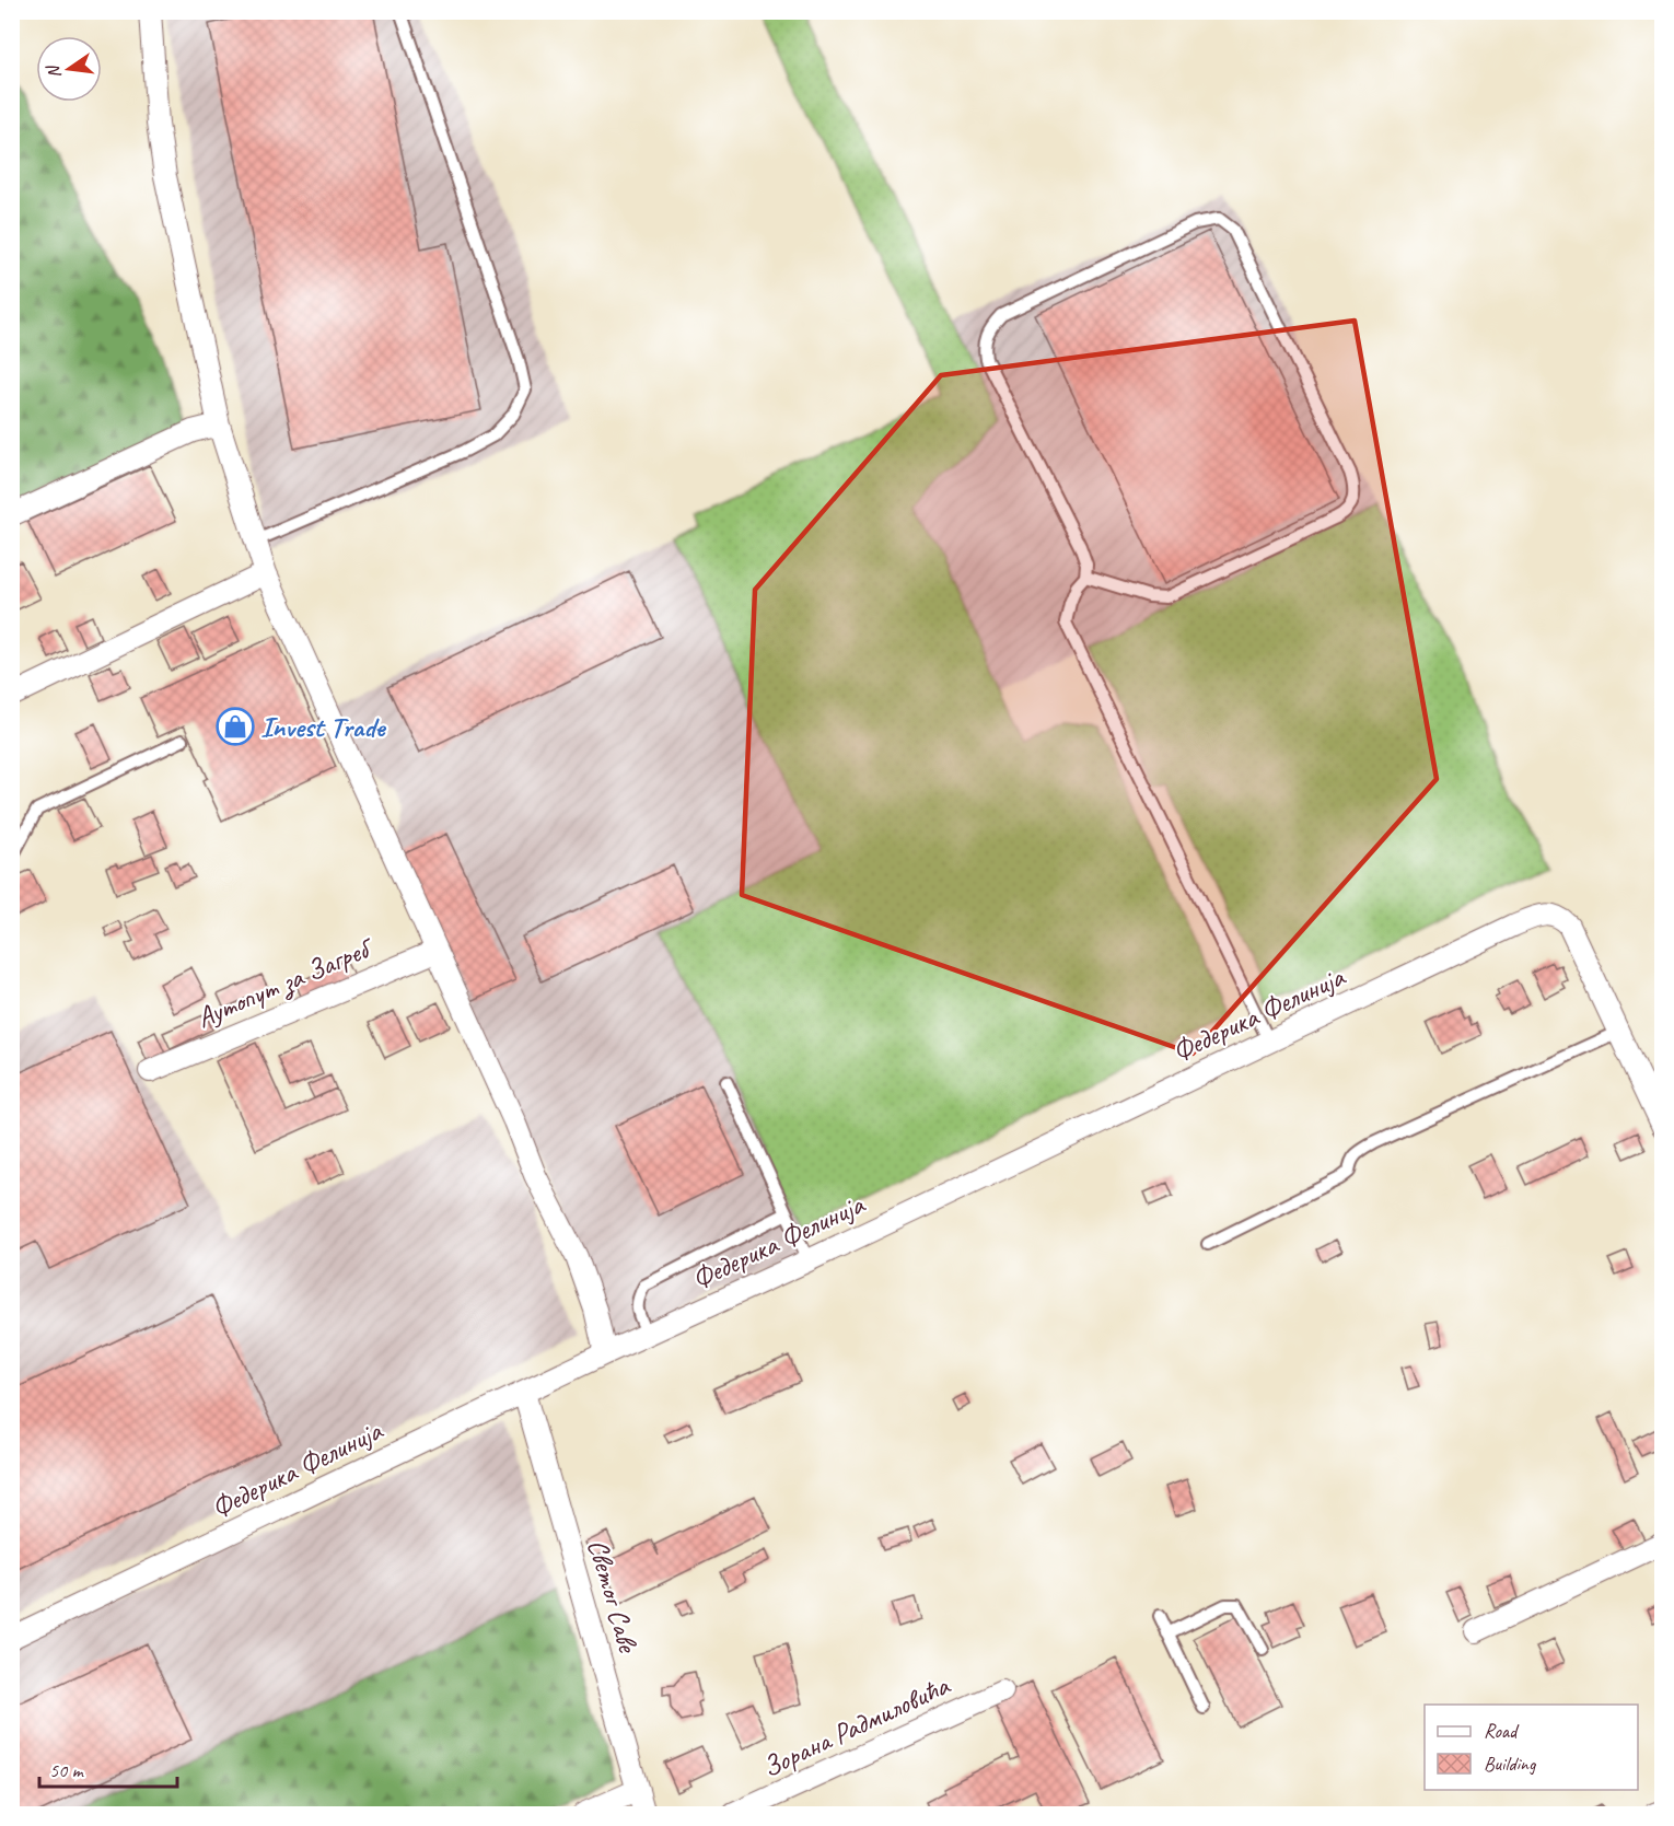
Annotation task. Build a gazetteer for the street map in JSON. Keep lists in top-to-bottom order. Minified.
{"streets":{"street":["Аутопут за Загреб","Федерика Фелинија","Светог Саве","Зорана Радмиловића"]},"crossings":[["Федерика Фелинија","Светог Саве"]],"places":{"shop":["Invest Trade"]},"legend":["Road","Building"],"scale_bar":"50 m","north":"left"}
